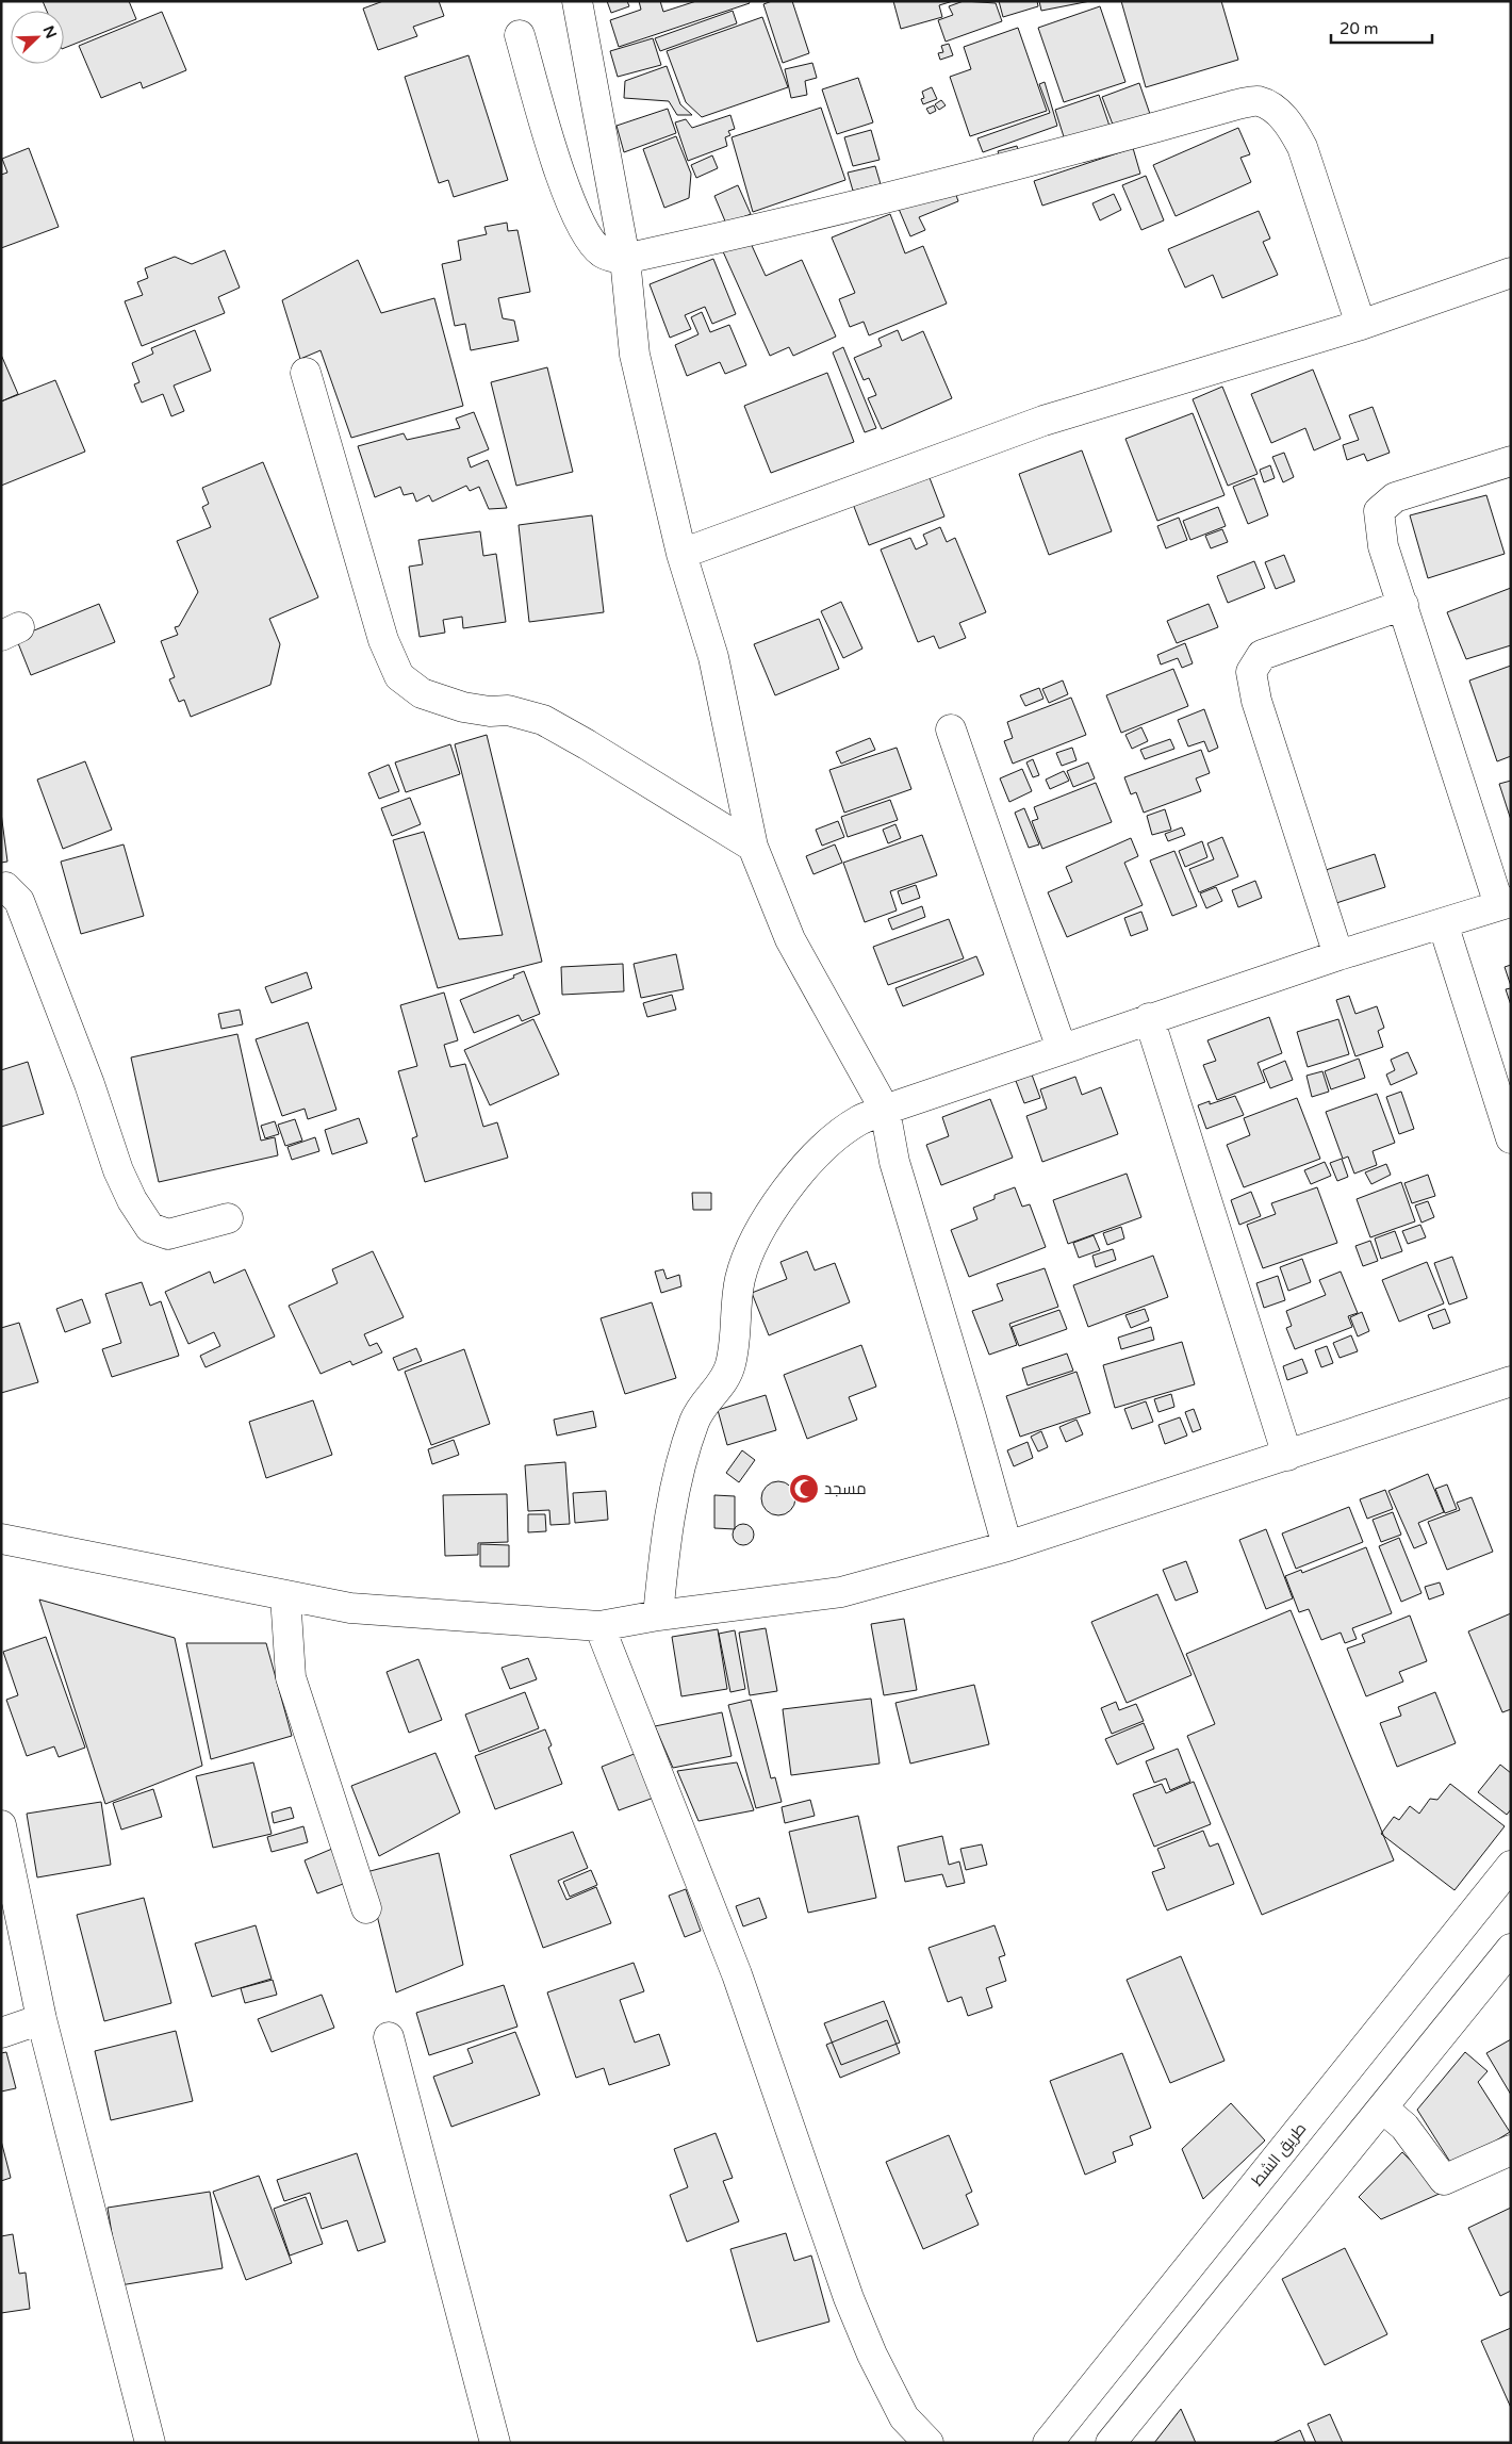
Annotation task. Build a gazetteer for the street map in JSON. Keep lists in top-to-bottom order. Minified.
{"streets":{"main road":["طريق الشط"]},"places":{"mosque":["مسجد"]},"scale_bar":"20 m","north":"top right"}
